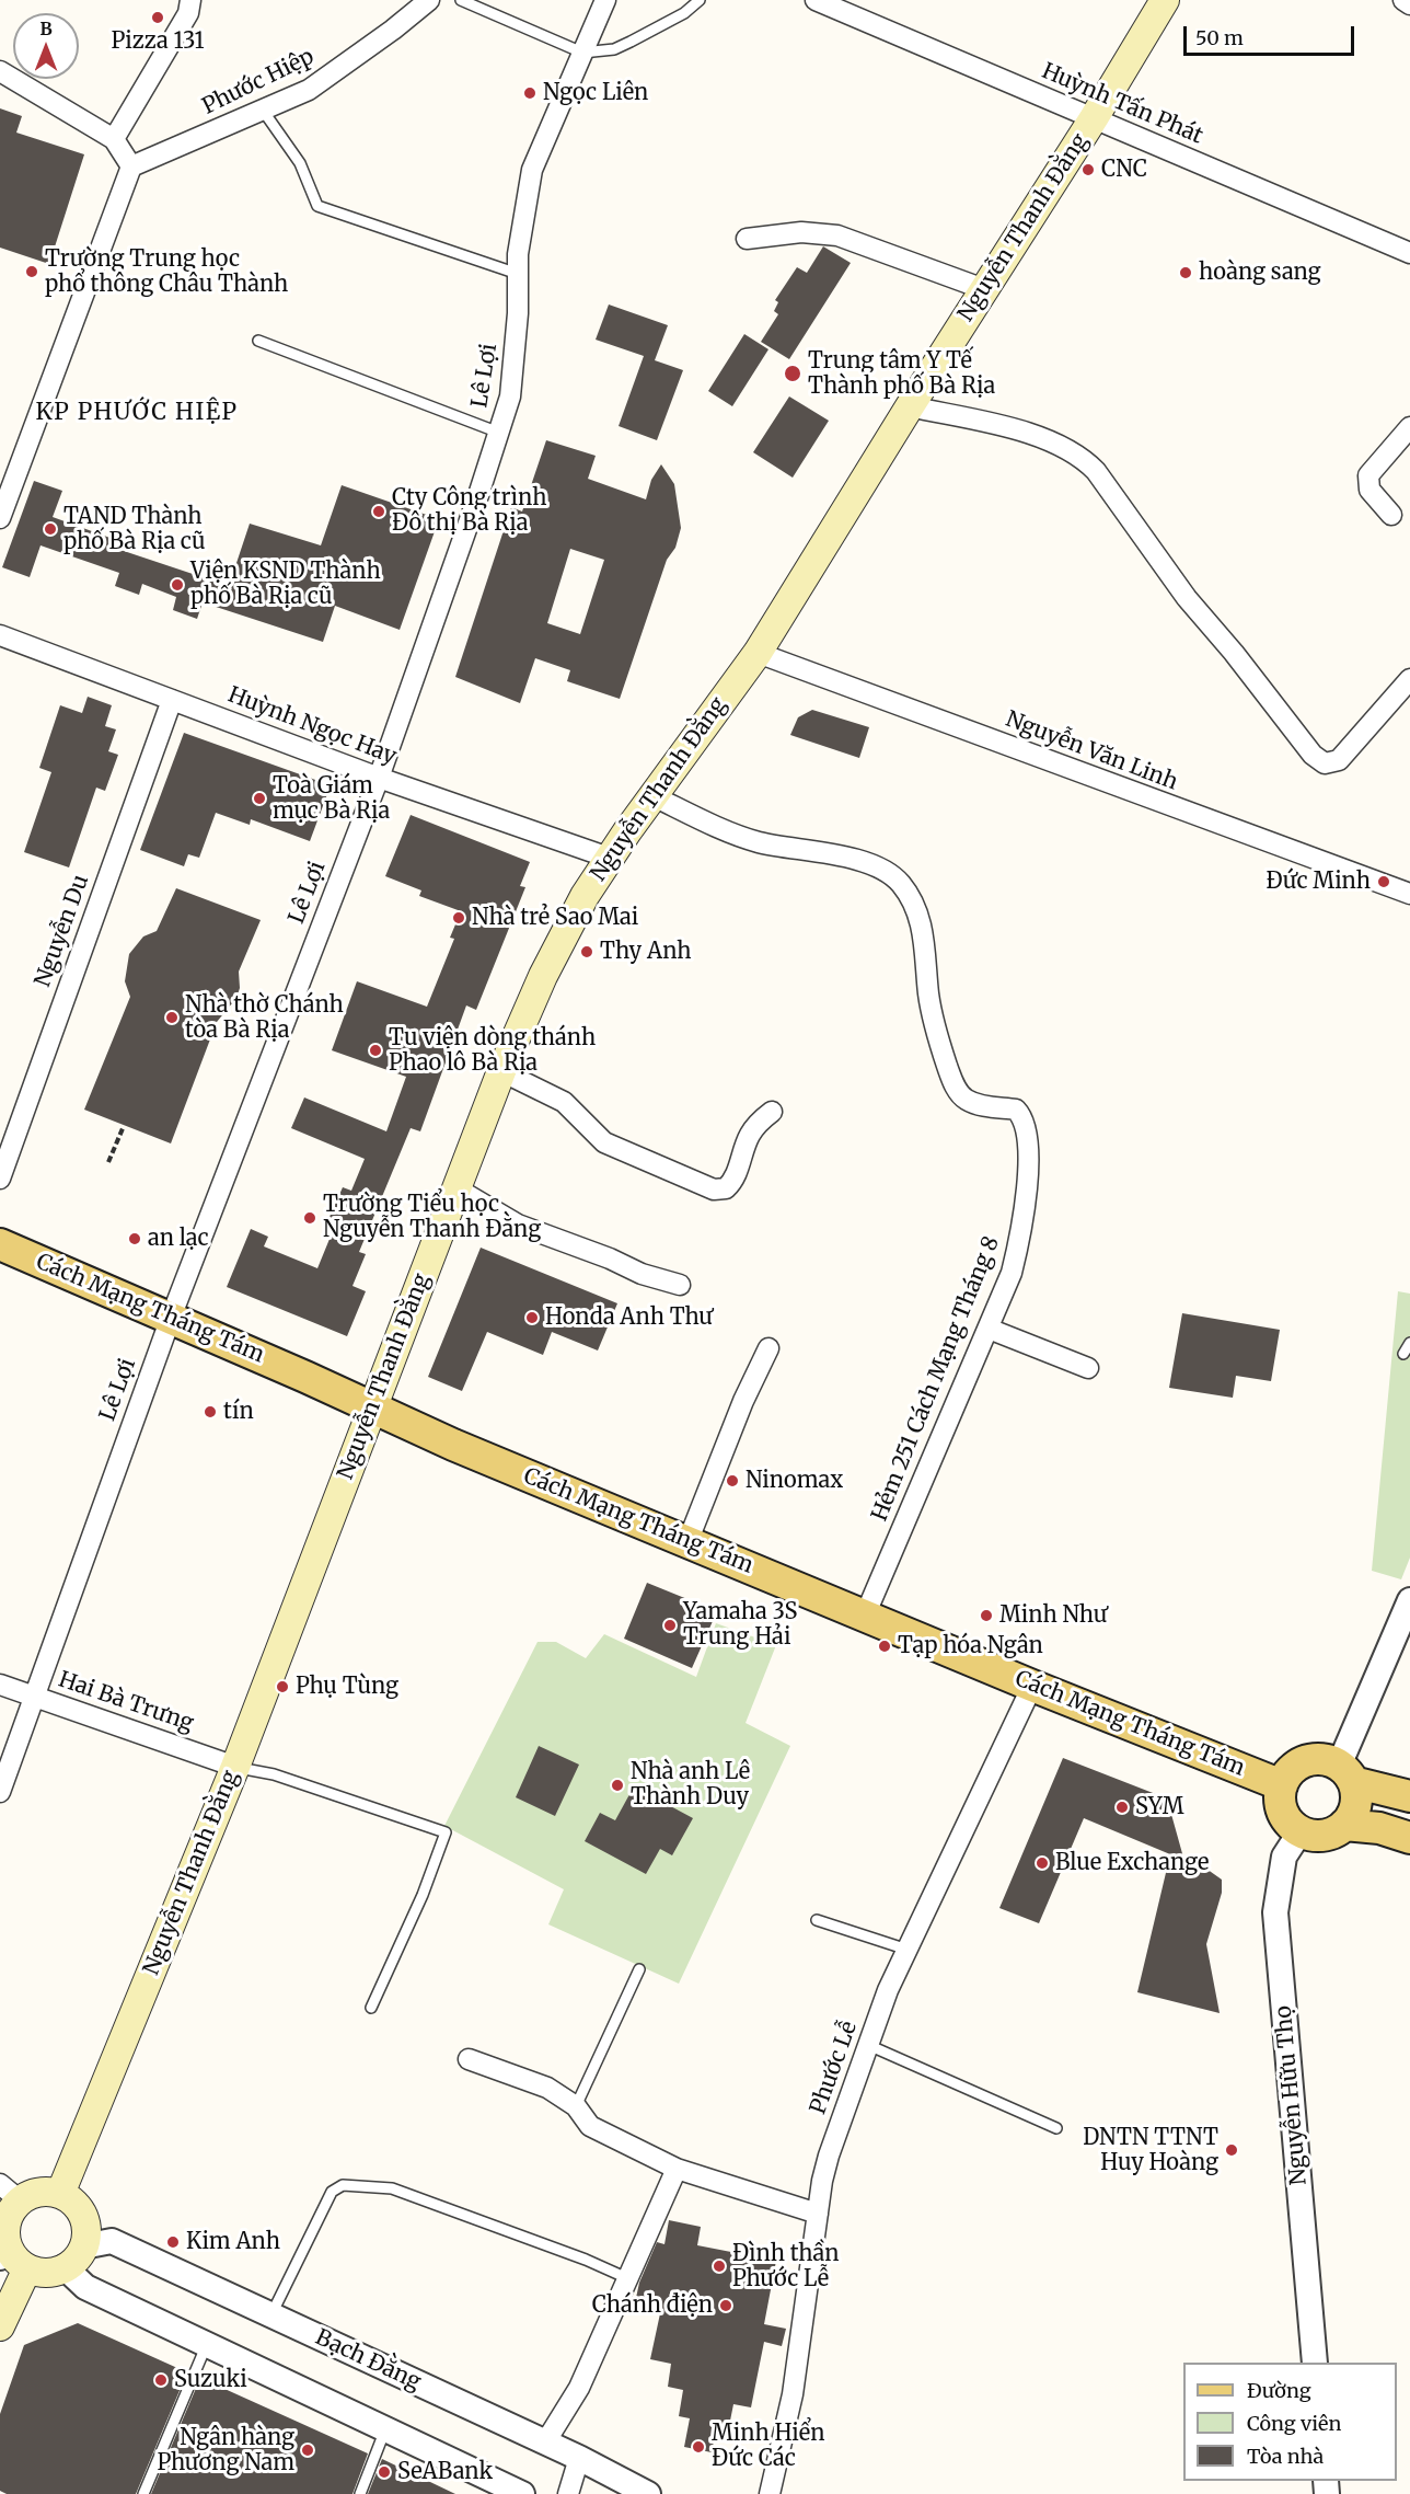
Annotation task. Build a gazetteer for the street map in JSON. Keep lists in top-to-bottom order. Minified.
{"streets":{"main road":["Nguyễn Thanh Đằng","Cách Mạng Tháng Tám"],"street":["Phước Hiệp","Huỳnh Tấn Phát","Lê Lợi","Huỳnh Ngọc Hay","Nguyễn Văn Linh","Nguyễn Du","Hẻm 251 Cách Mạng Tháng 8","Hai Bà Trưng","Phước Lễ","Nguyễn Hữu Thọ","Bạch Đằng"]},"crossings":[["Huỳnh Tấn Phát","Nguyễn Thanh Đằng"],["Nguyễn Thanh Đằng","Huỳnh Ngọc Hay"],["Nguyễn Thanh Đằng","Nguyễn Văn Linh"],["Nguyễn Thanh Đằng","Cách Mạng Tháng Tám"],["Nguyễn Thanh Đằng","Hẻm 251 Cách Mạng Tháng 8"],["Nguyễn Thanh Đằng","Hai Bà Trưng"],["Nguyễn Thanh Đằng","Bạch Đằng"],["Lê Lợi","Huỳnh Ngọc Hay"],["Lê Lợi","Cách Mạng Tháng Tám"],["Lê Lợi","Hai Bà Trưng"],["Huỳnh Ngọc Hay","Nguyễn Du"],["Cách Mạng Tháng Tám","Hẻm 251 Cách Mạng Tháng 8"],["Cách Mạng Tháng Tám","Phước Lễ"],["Cách Mạng Tháng Tám","Nguyễn Hữu Thọ"]],"districts":["KP PHƯỚC HIỆP"],"places":["Pizza 131","Ngọc Liên","CNC","Trường Trung học phổ thông Châu Thành","hoàng sang","Trung tâm Y Tế Thành phố Bà Rịa","Cty Công trình Đô thị Bà Rịa","TAND Thành phố Bà Rịa cũ","Viện KSND Thành phố Bà Rịa cũ","Toà Giám mục Bà Rịa","Đức Minh","Nhà trẻ Sao Mai","Thy Anh","Nhà thờ Chánh tòa Bà Rịa","Tu viện dòng thánh Phao lô Bà Rịa","Trường Tiểu học Nguyễn Thanh Đằng","an lạc","Honda Anh Thư","tín","Ninomax","Minh Như","Yamaha 3S Trung Hải","Tạp hóa Ngân","Phụ Tùng","Nhà anh Lê Thành Duy","SYM","Blue Exchange","DNTN TTNT Huy Hoàng","Kim Anh","Đình thần Phước Lễ","Chánh điện","Suzuki","Minh Hiển Đức Các","Ngân hàng Phương Nam","SeABank"],"legend":["Đường","Công viên","Tòa nhà"],"scale_bar":"50 m","north":"top"}
